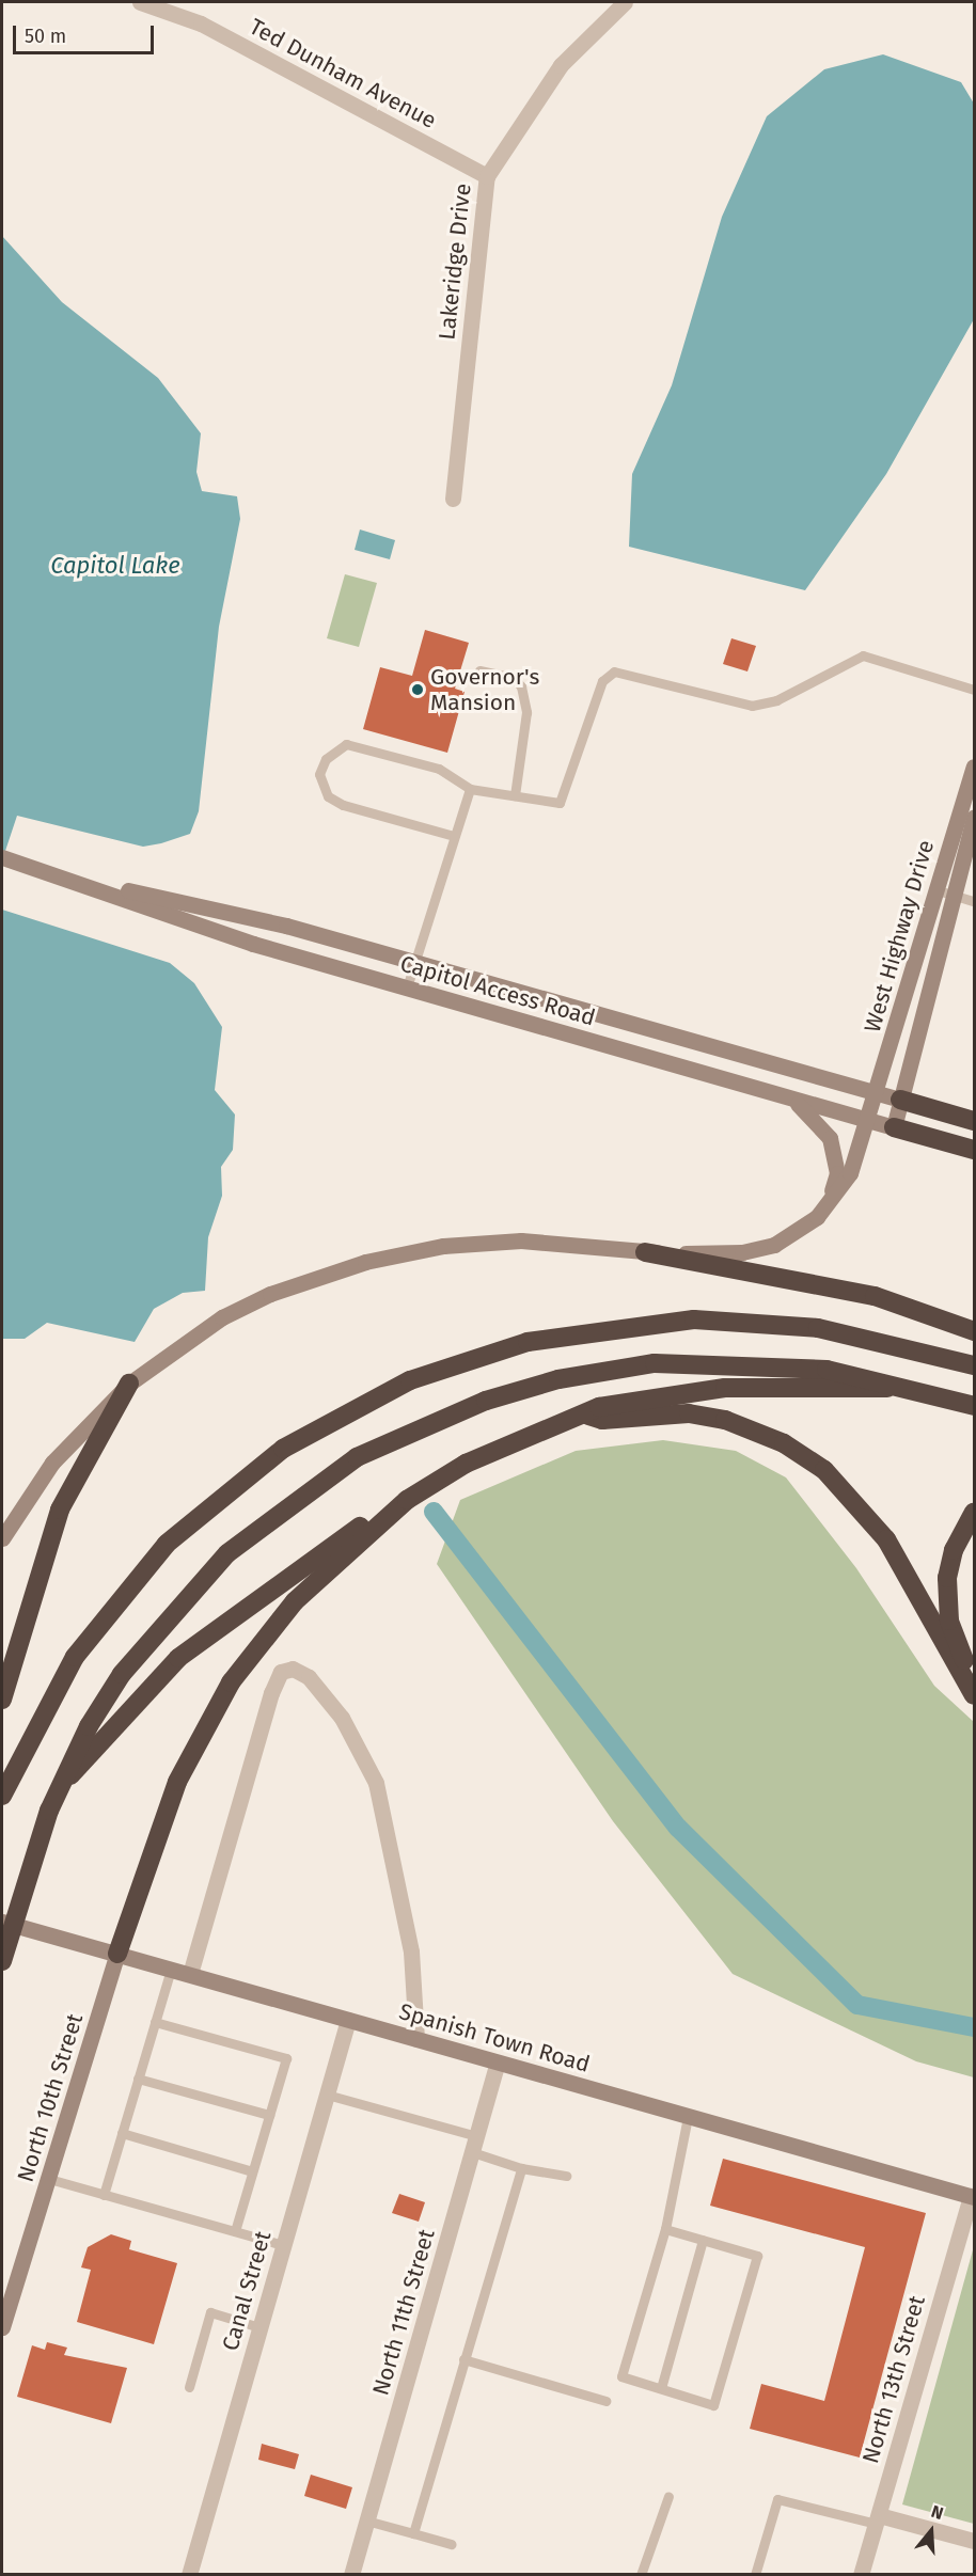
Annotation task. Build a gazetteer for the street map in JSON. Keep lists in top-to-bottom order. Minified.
{"streets":{"main road":["West Highway Drive","Capitol Access Road","Spanish Town Road","North 10th Street"],"street":["Ted Dunham Avenue","Lakeridge Drive","Canal Street","North 11th Street","North 13th Street"]},"crossings":[["Ted Dunham Avenue","Lakeridge Drive"],["West Highway Drive","Capitol Access Road"],["Spanish Town Road","North 10th Street"],["Spanish Town Road","Canal Street"],["Spanish Town Road","North 11th Street"],["Spanish Town Road","North 13th Street"]],"water":["Capitol Lake"],"places":["Governor's Mansion"],"scale_bar":"50 m","north":"top"}
